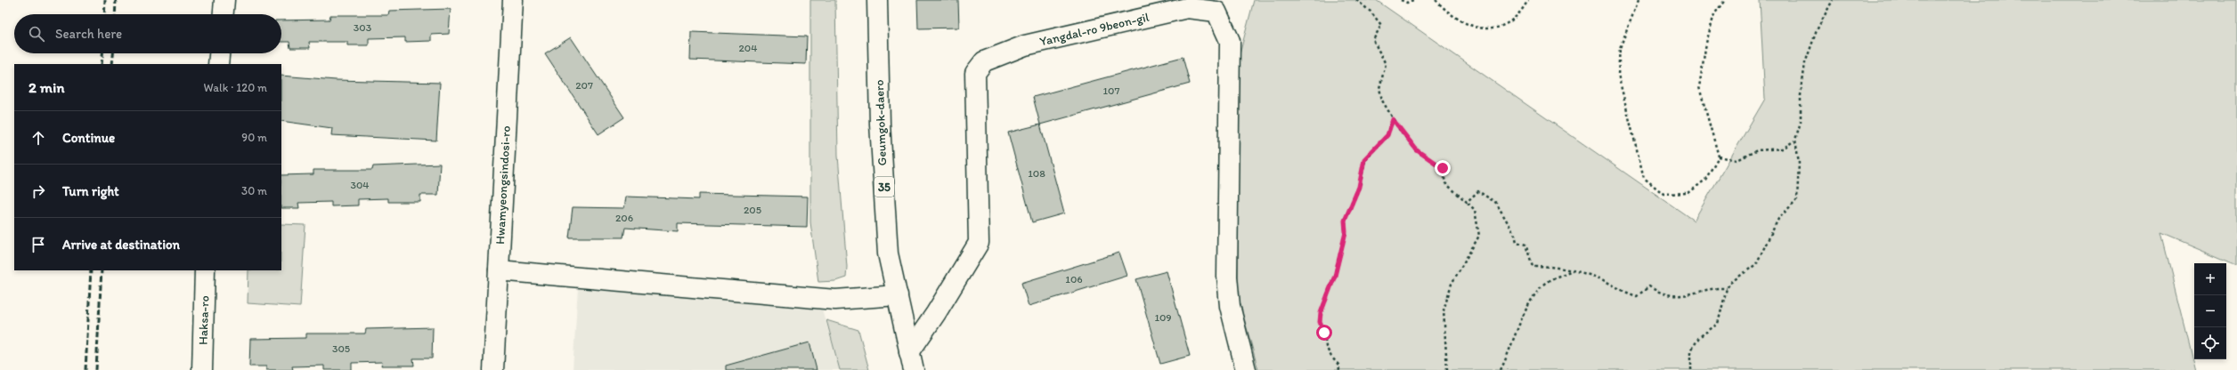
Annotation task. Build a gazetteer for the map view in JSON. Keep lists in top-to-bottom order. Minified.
{"streets":{"street":["Yangdal-ro 9beon-gil","Geumgok-daero","Hwamyeongsindosi-ro","35","Haksa-ro"]},"crossings":[["Yangdal-ro 9beon-gil","Geumgok-daero"]],"house_numbers":["303","204","207","107","108","304","205","206","106","109","305"],"page":{"search":"Search here","heading":["2 min","Walk · 120 m"],"list":[["Continue","90 m"],["Turn right","30 m"],"Arrive at destination"],"map_buttons":["+","−"]}}
